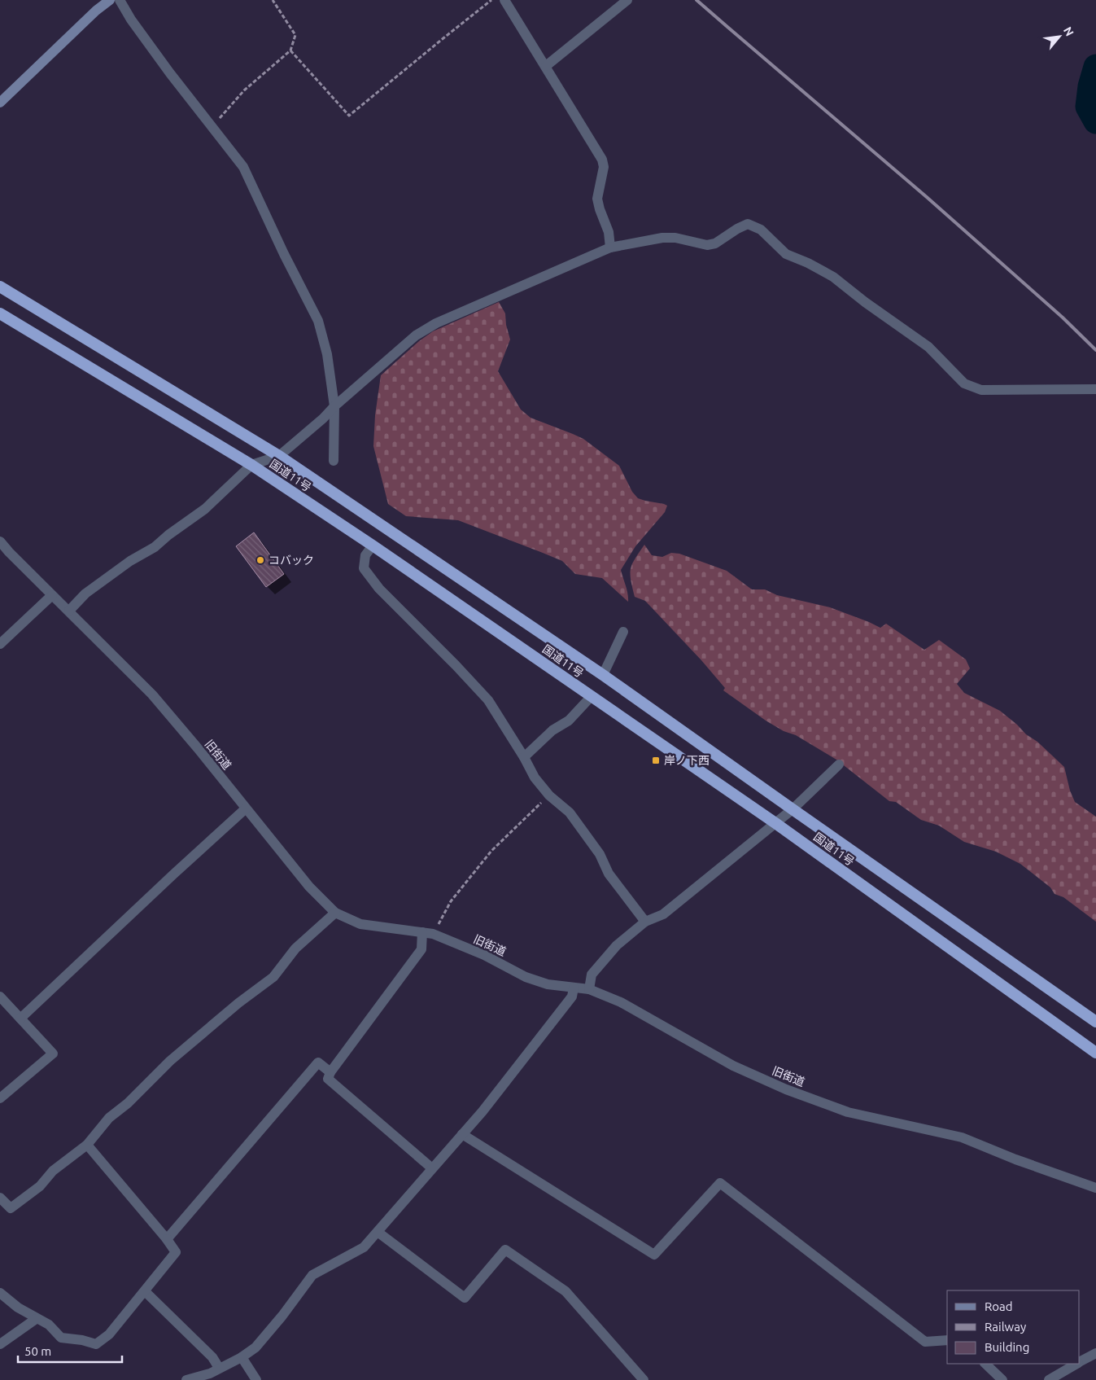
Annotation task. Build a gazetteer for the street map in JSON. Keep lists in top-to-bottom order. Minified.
{"streets":{"highway":["国道11号"],"street":["旧街道"]},"places":{"other":["コバック"],"transit":["岸ノ下西"]},"legend":["Road","Railway","Building"],"scale_bar":"50 m","north":"top right"}
